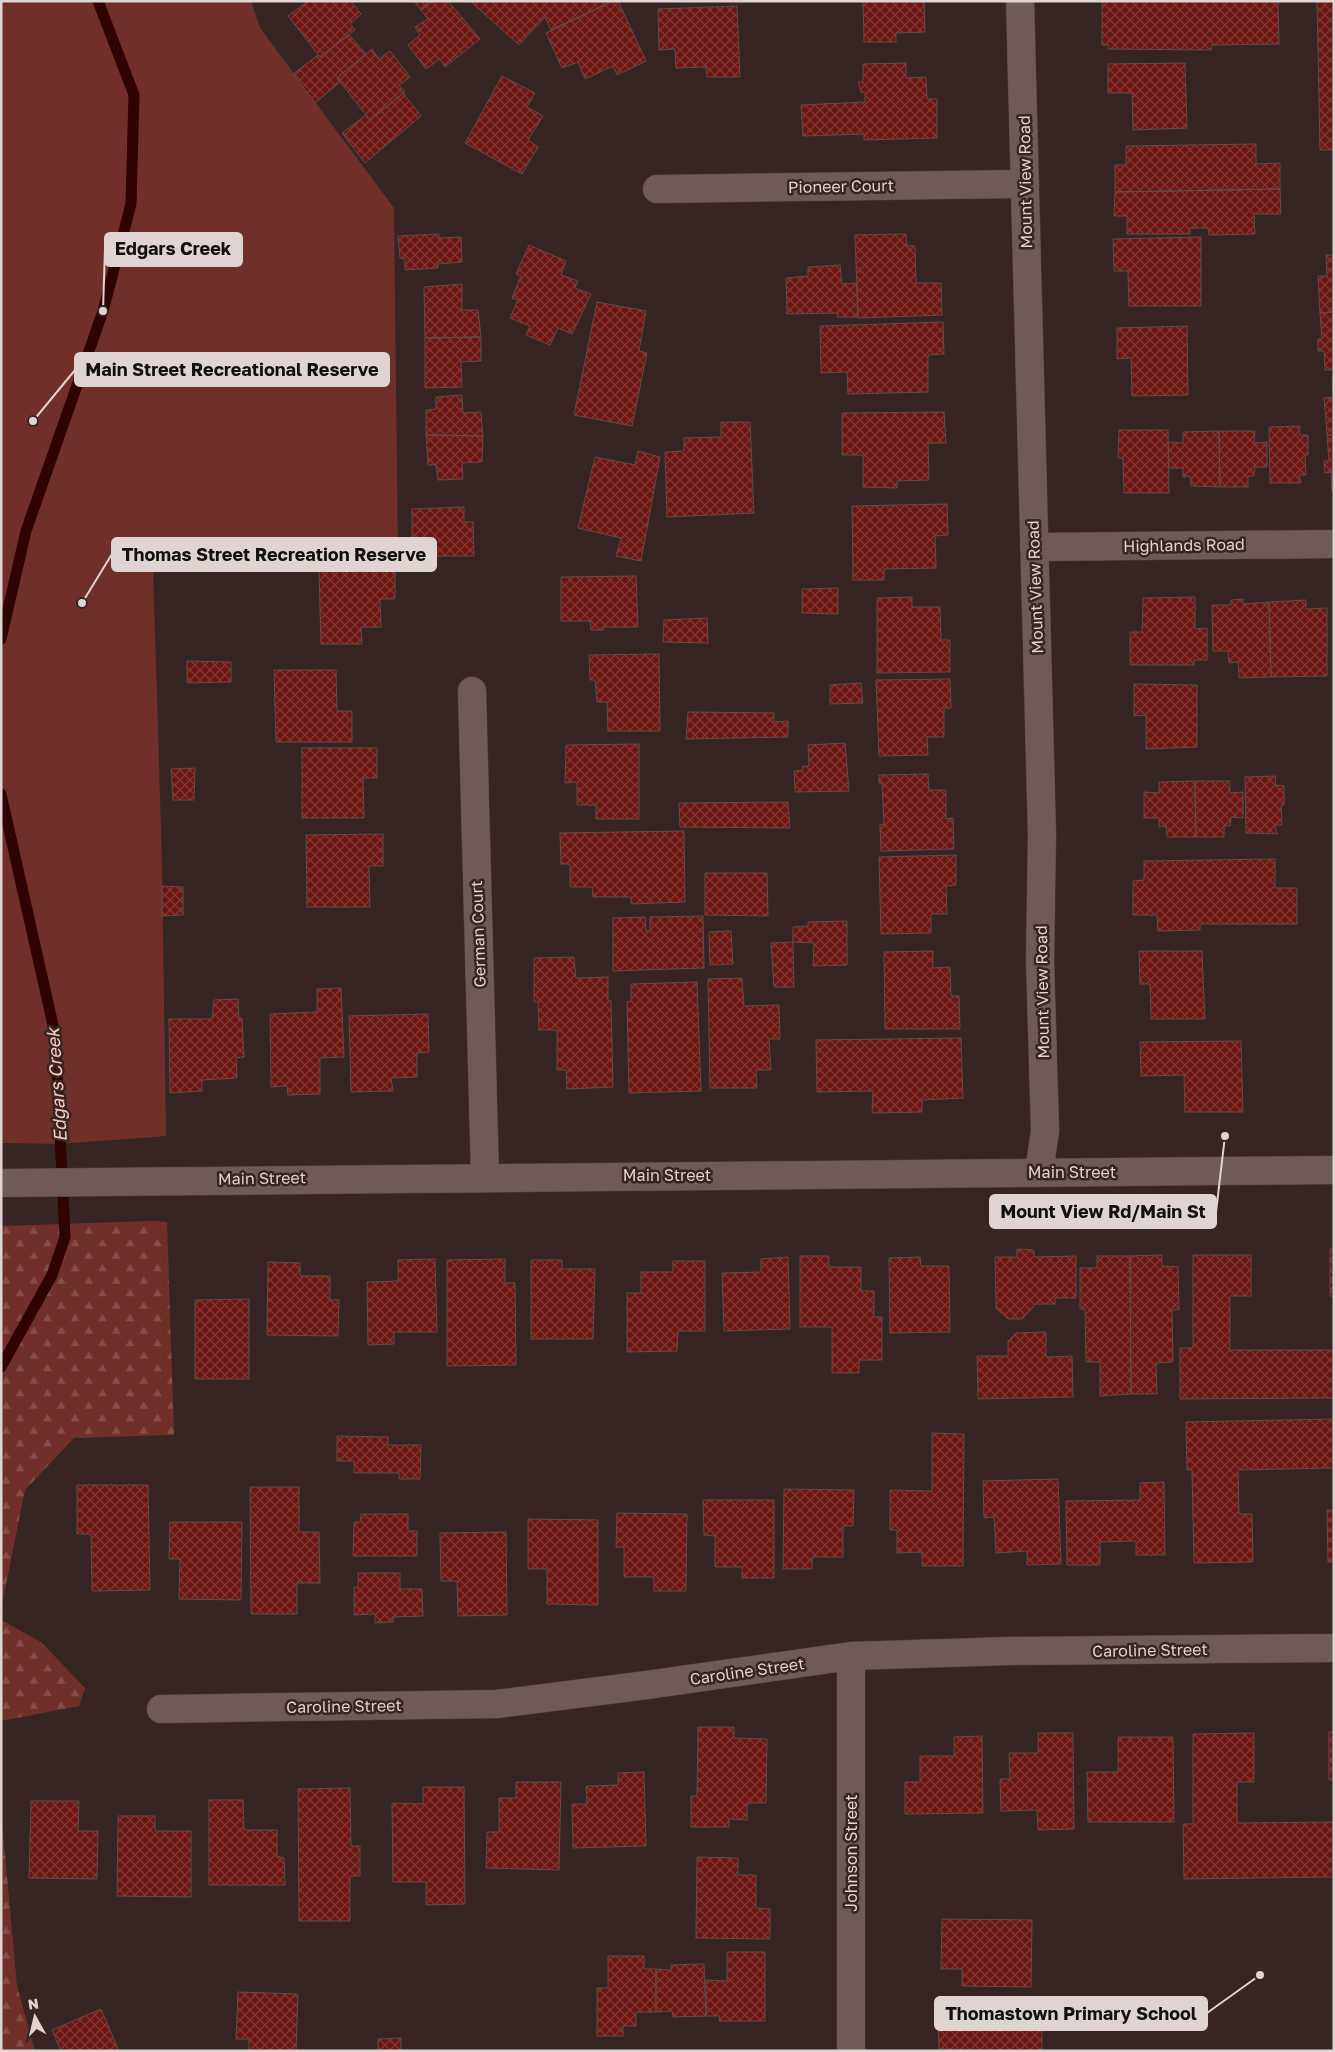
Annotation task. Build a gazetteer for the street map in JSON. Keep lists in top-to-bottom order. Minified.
{"streets":{"street":["Mount View Road","Pioneer Court","Highlands Road","German Court","Main Street","Caroline Street","Johnson Street"]},"crossings":[["Mount View Road","Pioneer Court"],["Mount View Road","Highlands Road"],["Mount View Road","Main Street"],["German Court","Main Street"],["Caroline Street","Johnson Street"]],"water":["Edgars Creek"],"places":["Edgars Creek","Main Street Recreational Reserve","Thomas Street Recreation Reserve","Mount View Rd/Main St","Thomastown Primary School"],"north":"top"}
